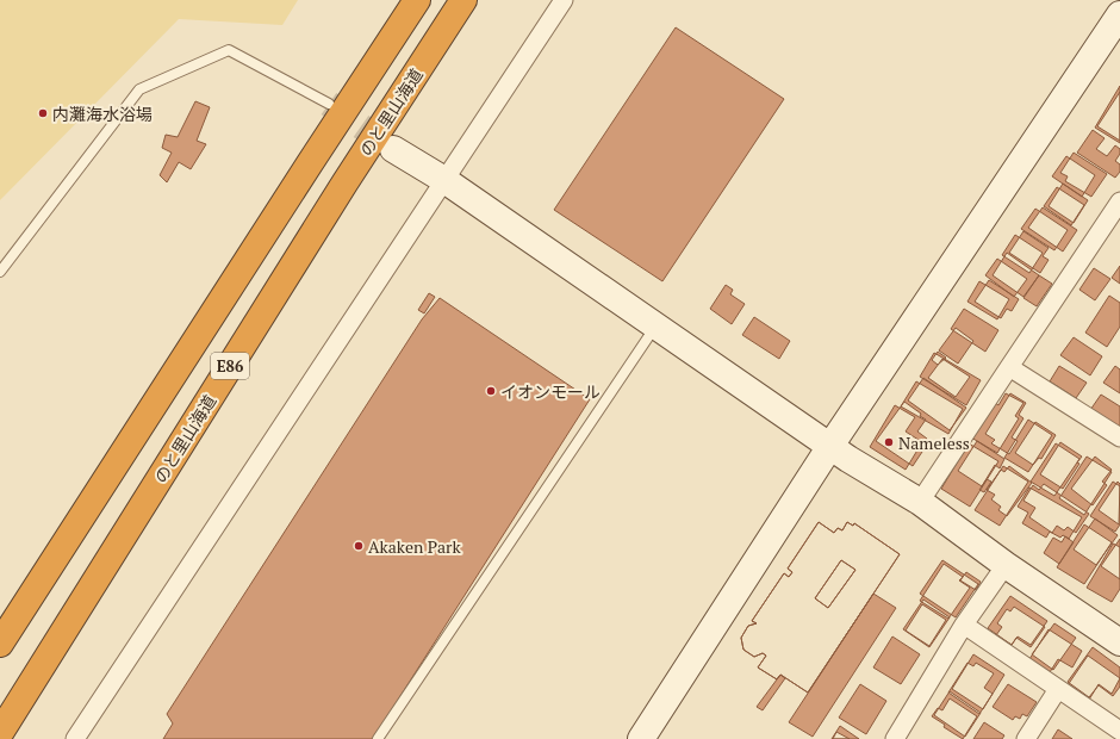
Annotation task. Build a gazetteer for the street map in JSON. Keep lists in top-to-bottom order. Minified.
{"streets":{"highway":["のと里山海道","E86"]},"places":["内灘海水浴場","イオンモール","Nameless","Akaken Park"]}
